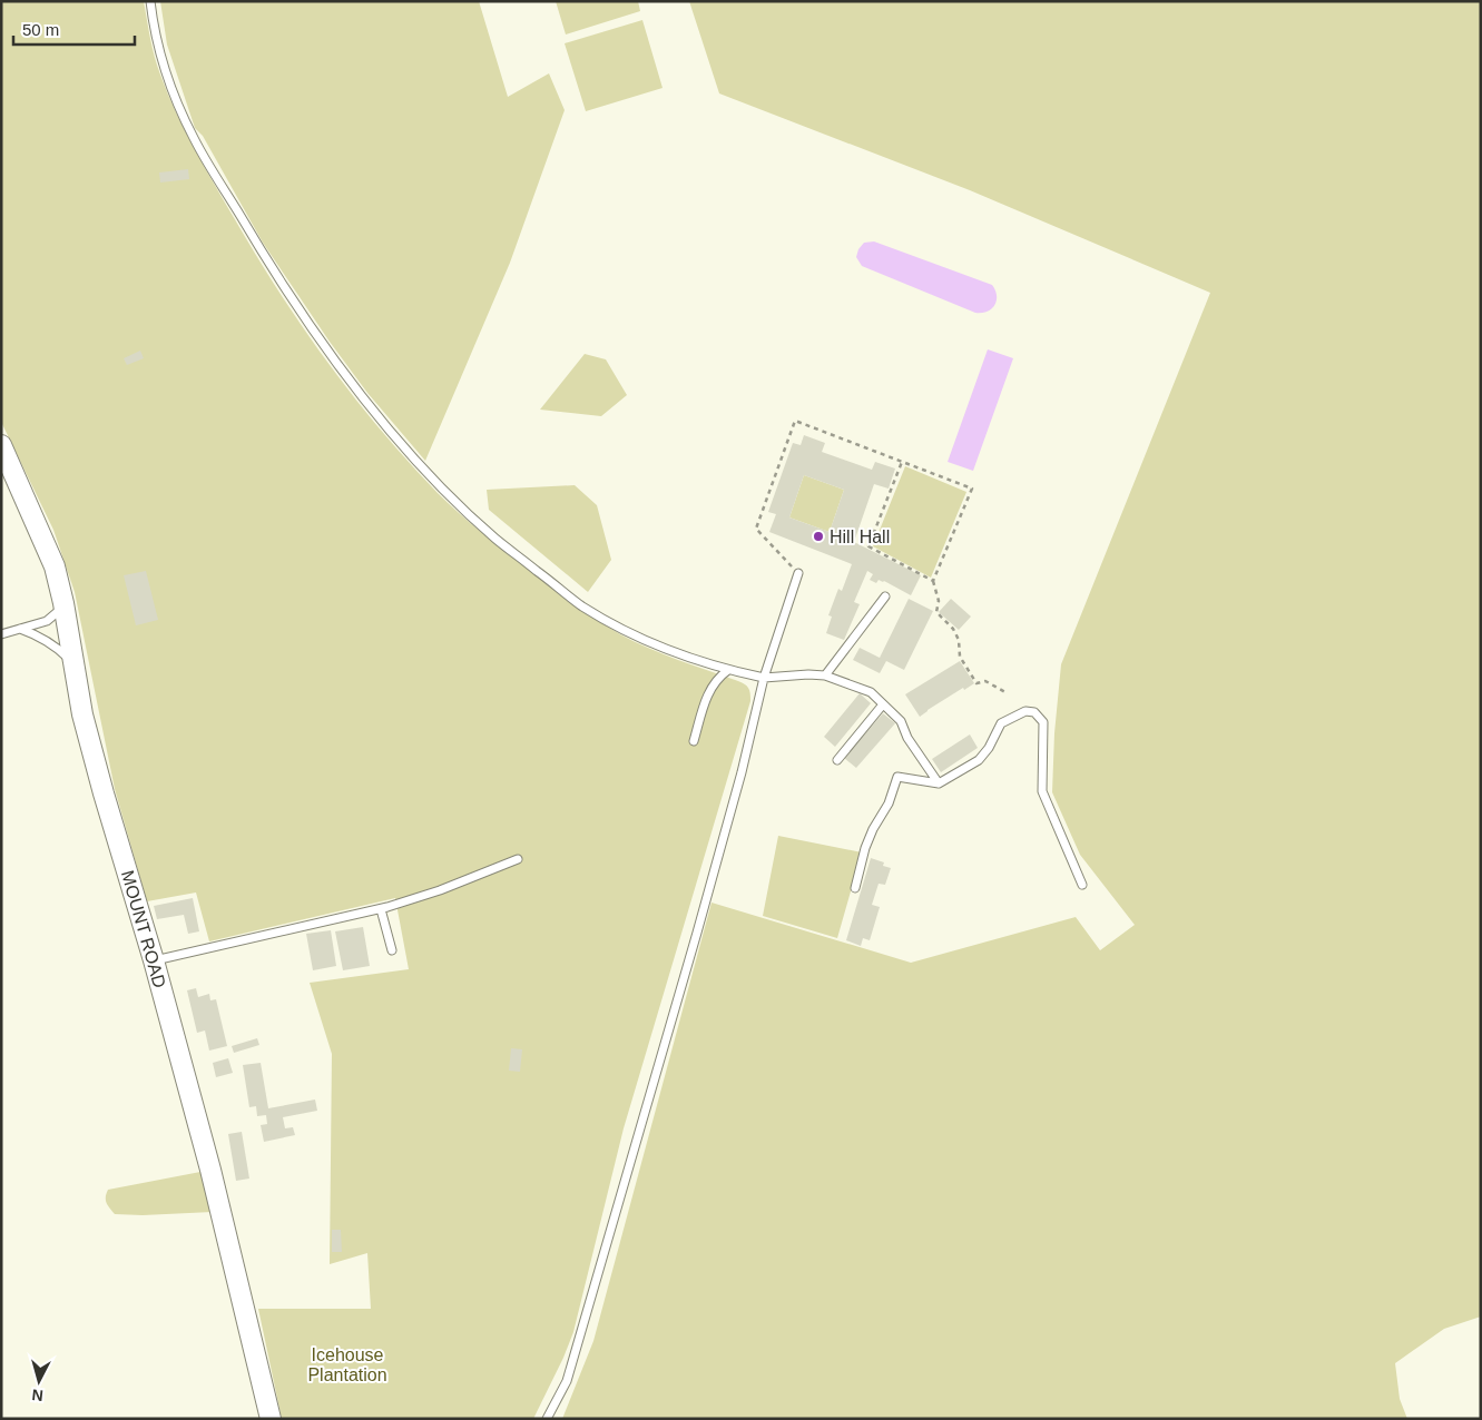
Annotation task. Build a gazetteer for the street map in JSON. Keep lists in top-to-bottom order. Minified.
{"streets":{"street":["MOUNT ROAD"]},"parks":["Icehouse Plantation"],"places":["Hill Hall"],"scale_bar":"50 m","north":"bottom"}
